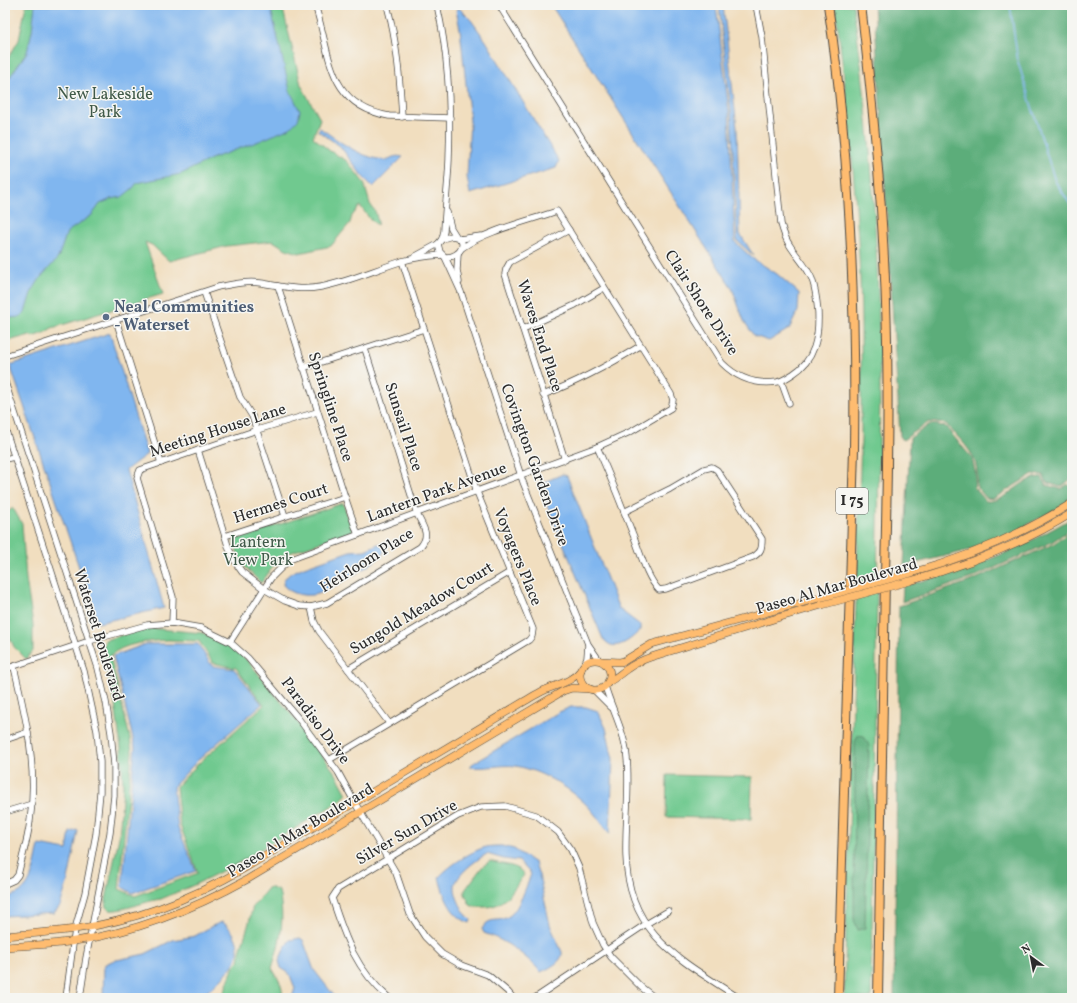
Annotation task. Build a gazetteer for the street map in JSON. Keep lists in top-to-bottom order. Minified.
{"streets":{"highway":["I 75"],"main road":["Paseo Al Mar Boulevard"],"street":["Clair Shore Drive","Waves End Place","Springline Place","Sunsail Place","Meeting House Lane","Covington Garden Drive","Lantern Park Avenue","Hermes Court","Voyagers Place","Heirloom Place","Sungold Meadow Court","Waterset Boulevard","Paradiso Drive","Silver Sun Drive"]},"crossings":[["Waves End Place","Lantern Park Avenue"],["Springline Place","Meeting House Lane"],["Springline Place","Lantern Park Avenue"],["Springline Place","Hermes Court"],["Sunsail Place","Lantern Park Avenue"],["Sunsail Place","Heirloom Place"],["Meeting House Lane","Heirloom Place"],["Meeting House Lane","Paradiso Drive"],["Covington Garden Drive","Lantern Park Avenue"],["Covington Garden Drive","Paseo Al Mar Boulevard"],["Lantern Park Avenue","Voyagers Place"],["Lantern Park Avenue","Heirloom Place"],["Lantern Park Avenue","Paradiso Drive"],["Hermes Court","Heirloom Place"],["Voyagers Place","Sungold Meadow Court"],["Voyagers Place","Paradiso Drive"],["Paseo Al Mar Boulevard","Waterset Boulevard"],["Paseo Al Mar Boulevard","Paradiso Drive"],["Waterset Boulevard","Paradiso Drive"],["Paradiso Drive","Silver Sun Drive"]],"parks":["New Lakeside Park","Lantern View Park"],"places":["Neal Communities - Waterset"],"north":"top left"}
